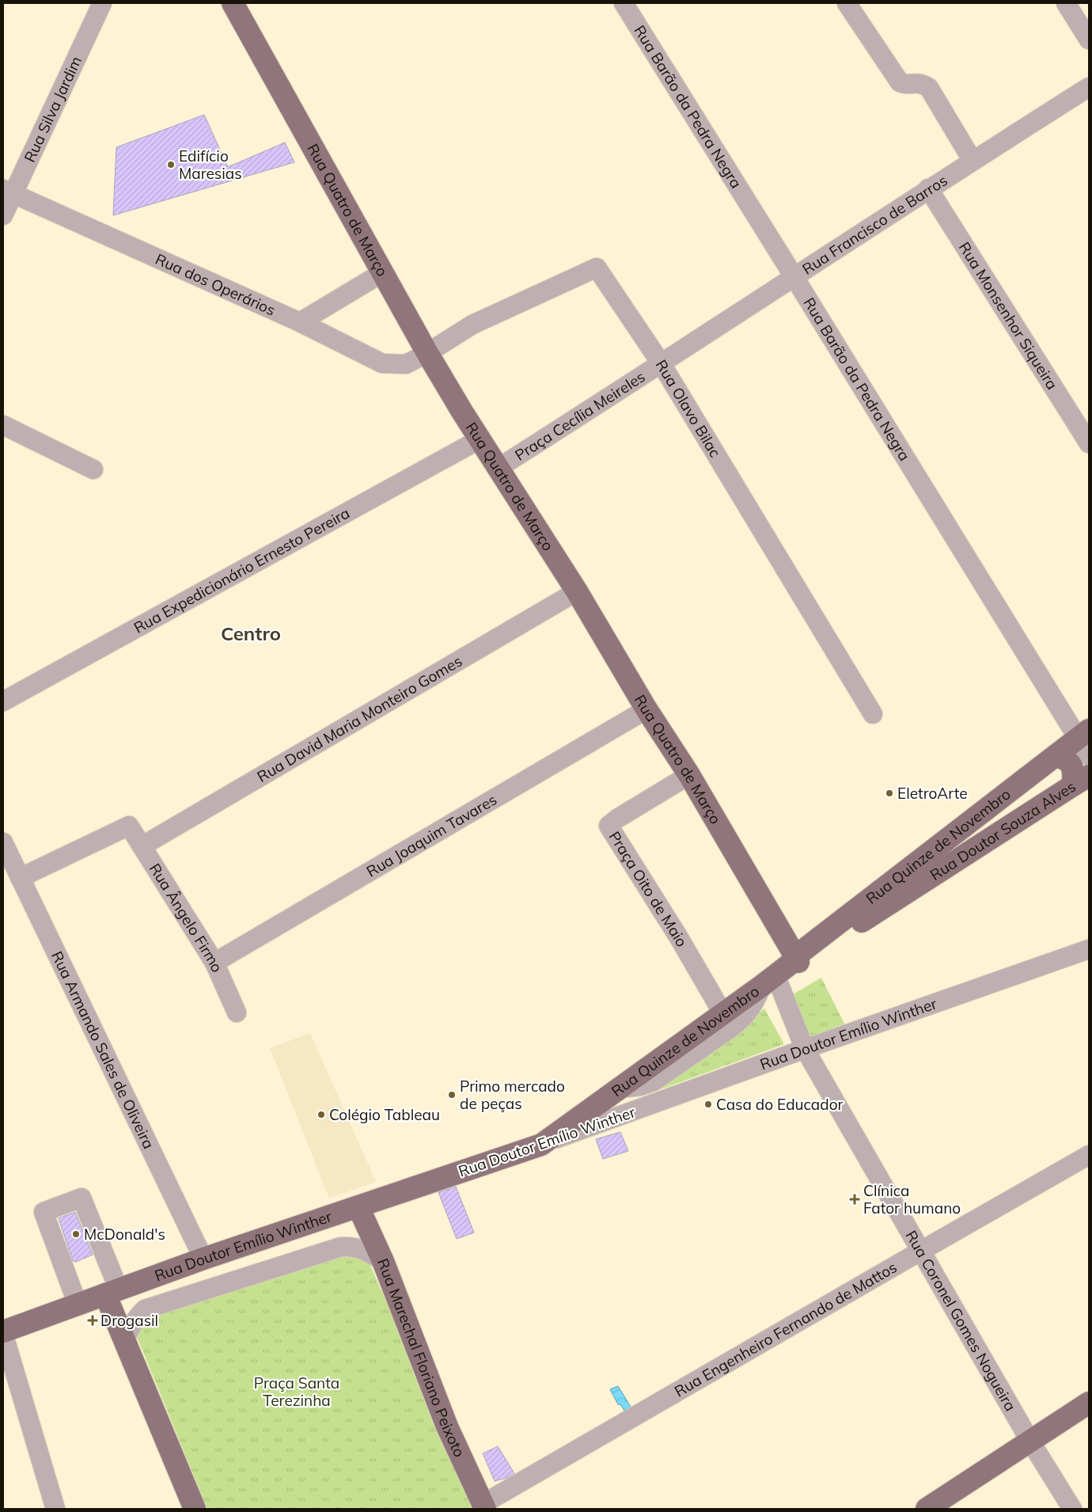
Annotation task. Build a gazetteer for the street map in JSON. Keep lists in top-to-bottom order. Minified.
{"streets":{"main road":["Rua Quatro de Março","Rua Doutor Souza Alves","Rua Quinze de Novembro","Rua Doutor Emílio Winther","Rua Marechal Floriano Peixoto"],"street":["Rua Barão da Pedra Negra","Rua Silva Jardim","Rua Francisco de Barros","Rua dos Operários","Rua Monsenhor Siqueira","Rua Olavo Bilac","Praça Cecília Meireles","Rua Expedicionário Ernesto Pereira","Rua David Maria Monteiro Gomes","Rua Joaquim Tavares","Praça Oito de Maio","Rua Ângelo Firmo","Rua Armando Sales de Oliveira","Rua Coronel Gomes Nogueira","Rua Engenheiro Fernando de Mattos"]},"crossings":[["Rua Barão da Pedra Negra","Rua Francisco de Barros"],["Rua Barão da Pedra Negra","Rua Quinze de Novembro"],["Rua Silva Jardim","Rua dos Operários"],["Rua Quatro de Março","Rua dos Operários"],["Rua Quatro de Março","Rua Olavo Bilac"],["Rua Quatro de Março","Praça Cecília Meireles"],["Rua Quatro de Março","Rua Expedicionário Ernesto Pereira"],["Rua Quatro de Março","Rua David Maria Monteiro Gomes"],["Rua Quatro de Março","Rua Doutor Souza Alves"],["Rua Quatro de Março","Rua Joaquim Tavares"],["Rua Quatro de Março","Rua Quinze de Novembro"],["Rua Quatro de Março","Praça Oito de Maio"],["Rua Quatro de Março","Rua Doutor Emílio Winther"],["Rua Quatro de Março","Rua Coronel Gomes Nogueira"],["Rua Francisco de Barros","Rua Monsenhor Siqueira"],["Rua Francisco de Barros","Rua Olavo Bilac"],["Rua Francisco de Barros","Praça Cecília Meireles"],["Rua dos Operários","Rua Olavo Bilac"],["Rua Olavo Bilac","Praça Cecília Meireles"],["Rua David Maria Monteiro Gomes","Rua Ângelo Firmo"],["Rua Doutor Souza Alves","Rua Quinze de Novembro"],["Rua Joaquim Tavares","Rua Ângelo Firmo"],["Rua Quinze de Novembro","Praça Oito de Maio"],["Rua Quinze de Novembro","Rua Doutor Emílio Winther"],["Rua Ângelo Firmo","Rua Armando Sales de Oliveira"],["Rua Doutor Emílio Winther","Rua Armando Sales de Oliveira"],["Rua Doutor Emílio Winther","Rua Coronel Gomes Nogueira"],["Rua Doutor Emílio Winther","Rua Marechal Floriano Peixoto"],["Rua Coronel Gomes Nogueira","Rua Engenheiro Fernando de Mattos"],["Rua Engenheiro Fernando de Mattos","Rua Marechal Floriano Peixoto"]],"districts":["Centro"],"parks":["Praça Santa Terezinha"],"places":{"other":["Edifício Maresias","EletroArte","Primo mercado de peças","Casa do Educador","Colégio Tableau","McDonald's"],"health":["Clínica Fator humano","Drogasil"]}}
